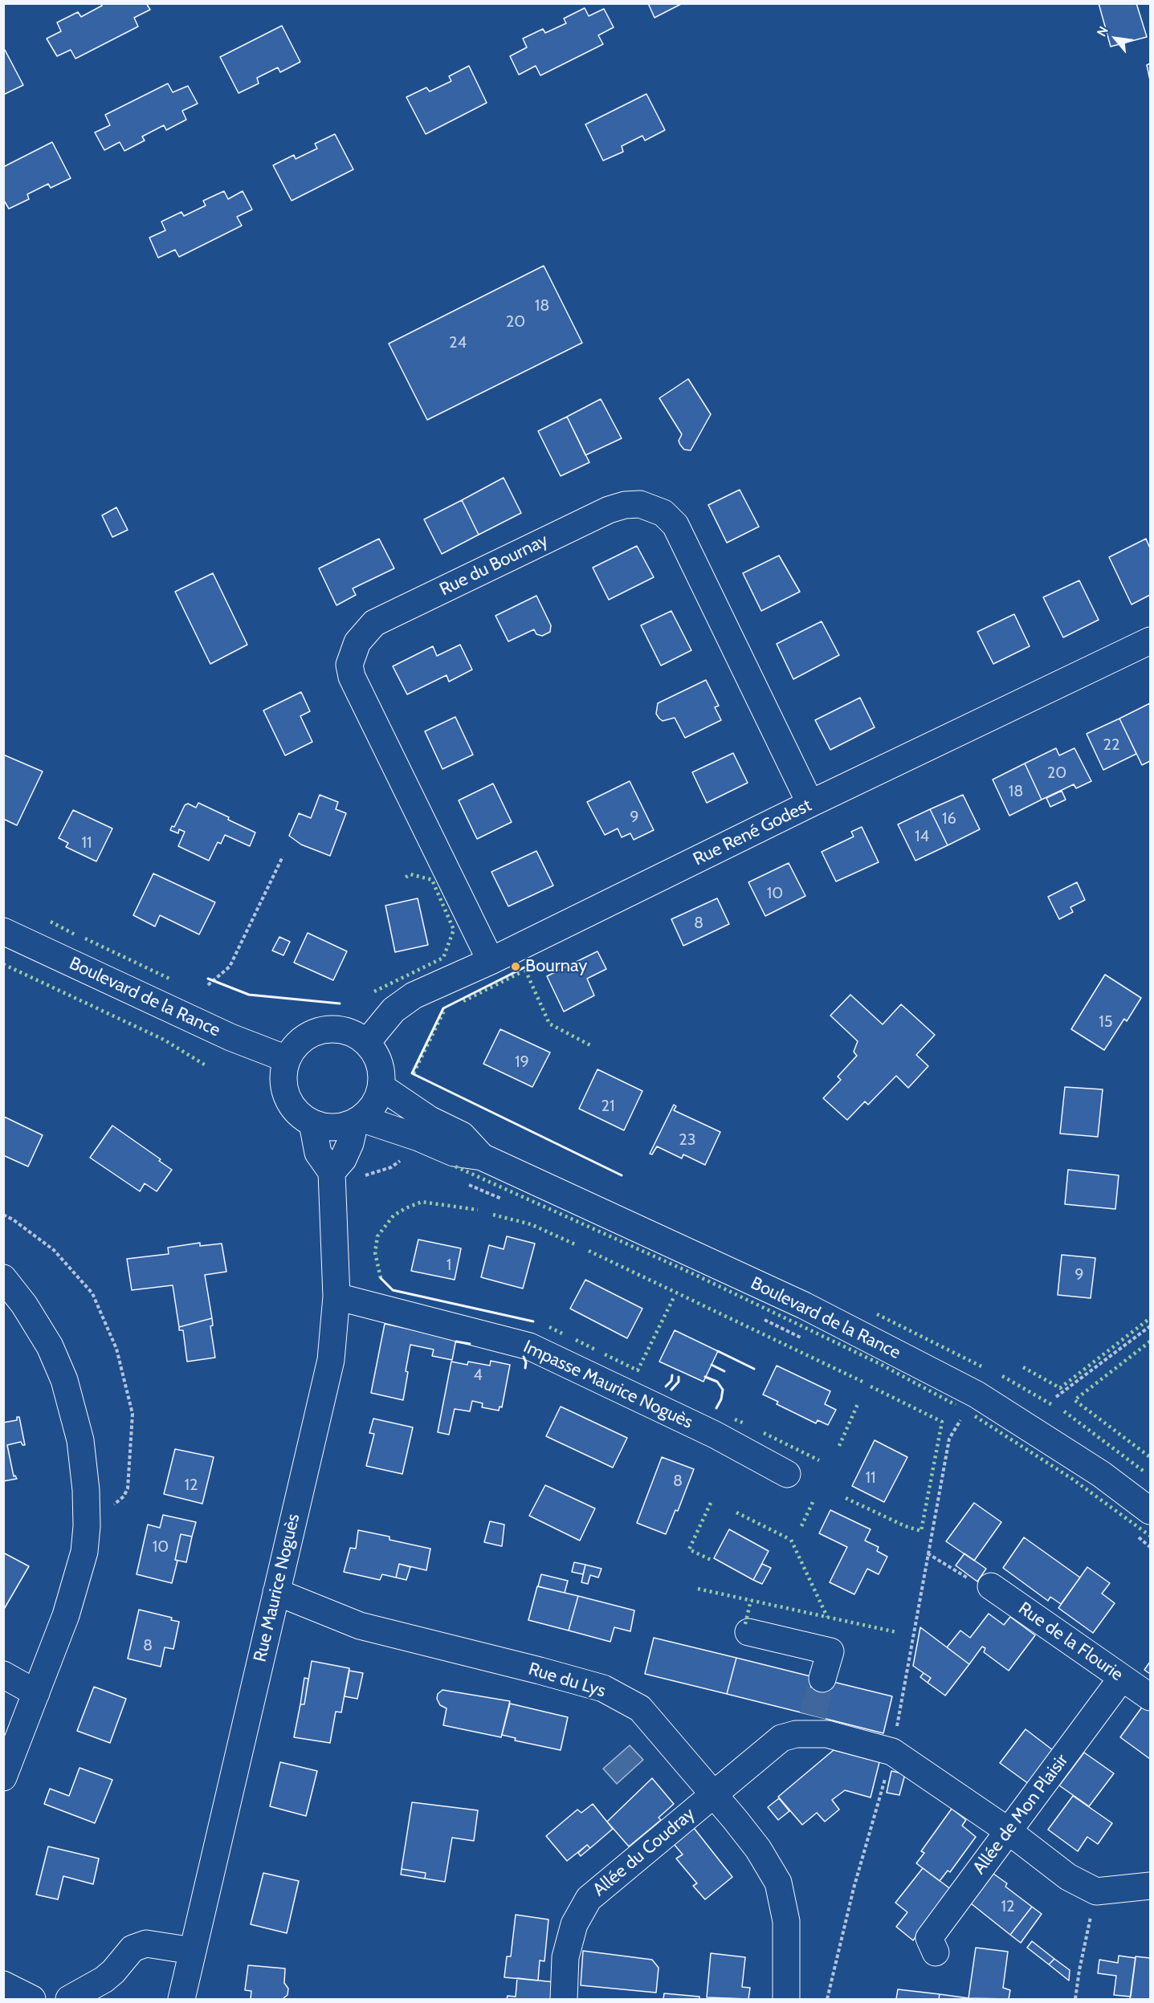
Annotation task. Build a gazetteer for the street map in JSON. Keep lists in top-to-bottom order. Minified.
{"streets":{"street":["Rue du Bournay","Rue René Godest","Boulevard de la Rance","Impasse Maurice Noguès","Rue Maurice Noguès","Rue de la Flourie","Rue du Lys","Allée de Mon Plaisir","Allée du Coudray"]},"crossings":[["Rue du Bournay","Rue René Godest"],["Rue René Godest","Boulevard de la Rance"],["Impasse Maurice Noguès","Rue Maurice Noguès"],["Rue Maurice Noguès","Rue du Lys"],["Rue de la Flourie","Allée de Mon Plaisir"],["Rue du Lys","Allée du Coudray"]],"places":["Bournay"],"house_numbers":["18","20","24","22","20","18","9","16","14","11","10","8","15","19","21","23","1","9","4","11","8","12","10","8","12"],"north":"top left"}
